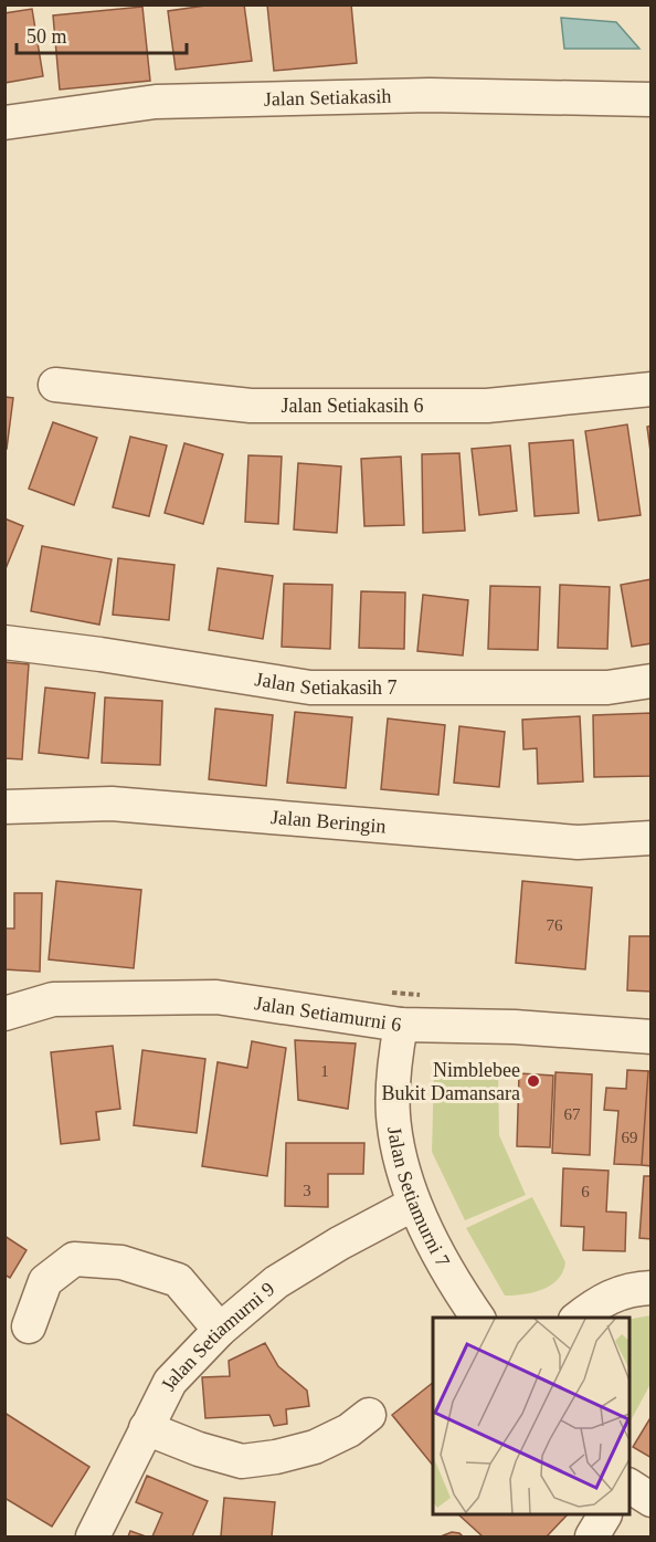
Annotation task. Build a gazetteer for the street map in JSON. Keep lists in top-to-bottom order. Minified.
{"streets":{"street":["Jalan Setiakasih","Jalan Setiakasih 6","Jalan Setiakasih 7","Jalan Beringin","Jalan Setiamurni 6","Jalan Setiamurni 7","Jalan Setiamurni 9"]},"crossings":[["Jalan Setiamurni 6","Jalan Setiamurni 7"],["Jalan Setiamurni 7","Jalan Setiamurni 9"]],"places":["Nimblebee Bukit Damansara"],"house_numbers":["76","1","67","69","3","6"],"scale_bar":"50 m"}
